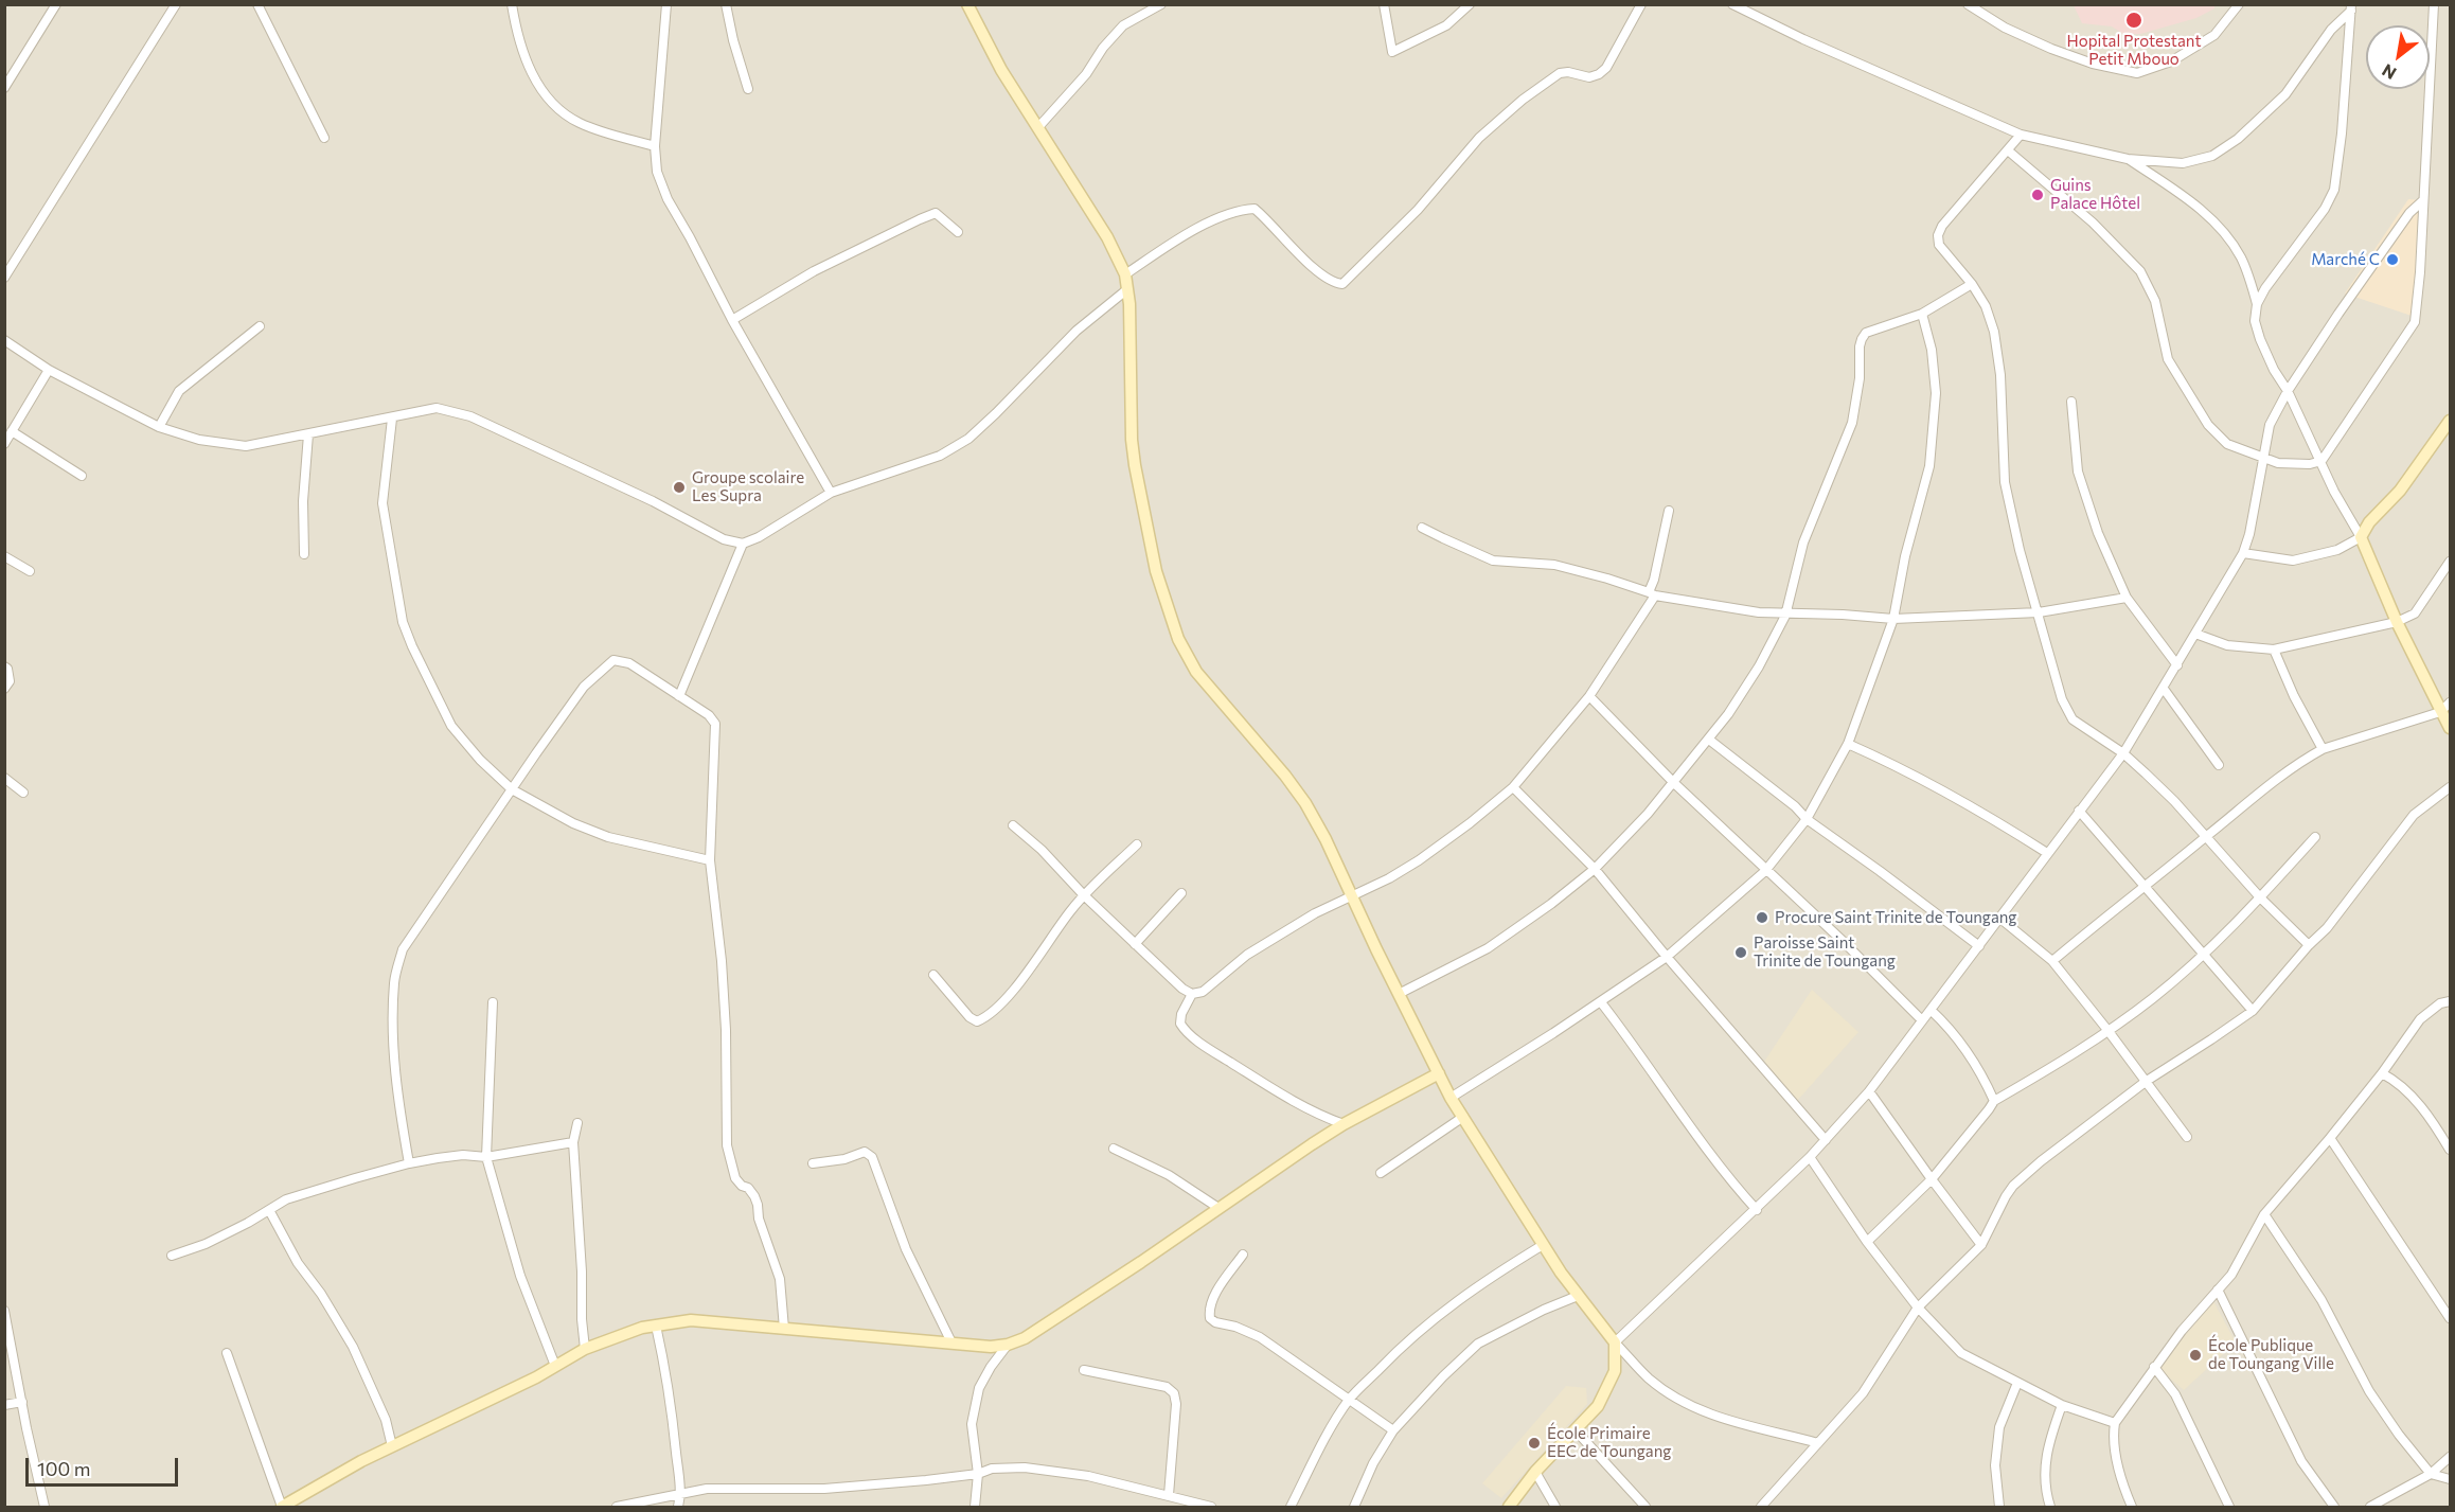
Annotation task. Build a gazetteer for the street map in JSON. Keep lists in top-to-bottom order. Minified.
{"places":["Hopital Protestant Petit Mbouo","Guins Palace Hôtel","Marché C","Groupe scolaire Les Supra","Procure Saint Trinite de Toungang","Paroisse Saint Trinite de Toungang","École Publique de Toungang Ville","École Primaire EEC de Toungang"],"scale_bar":"100 m","north":"bottom left"}
